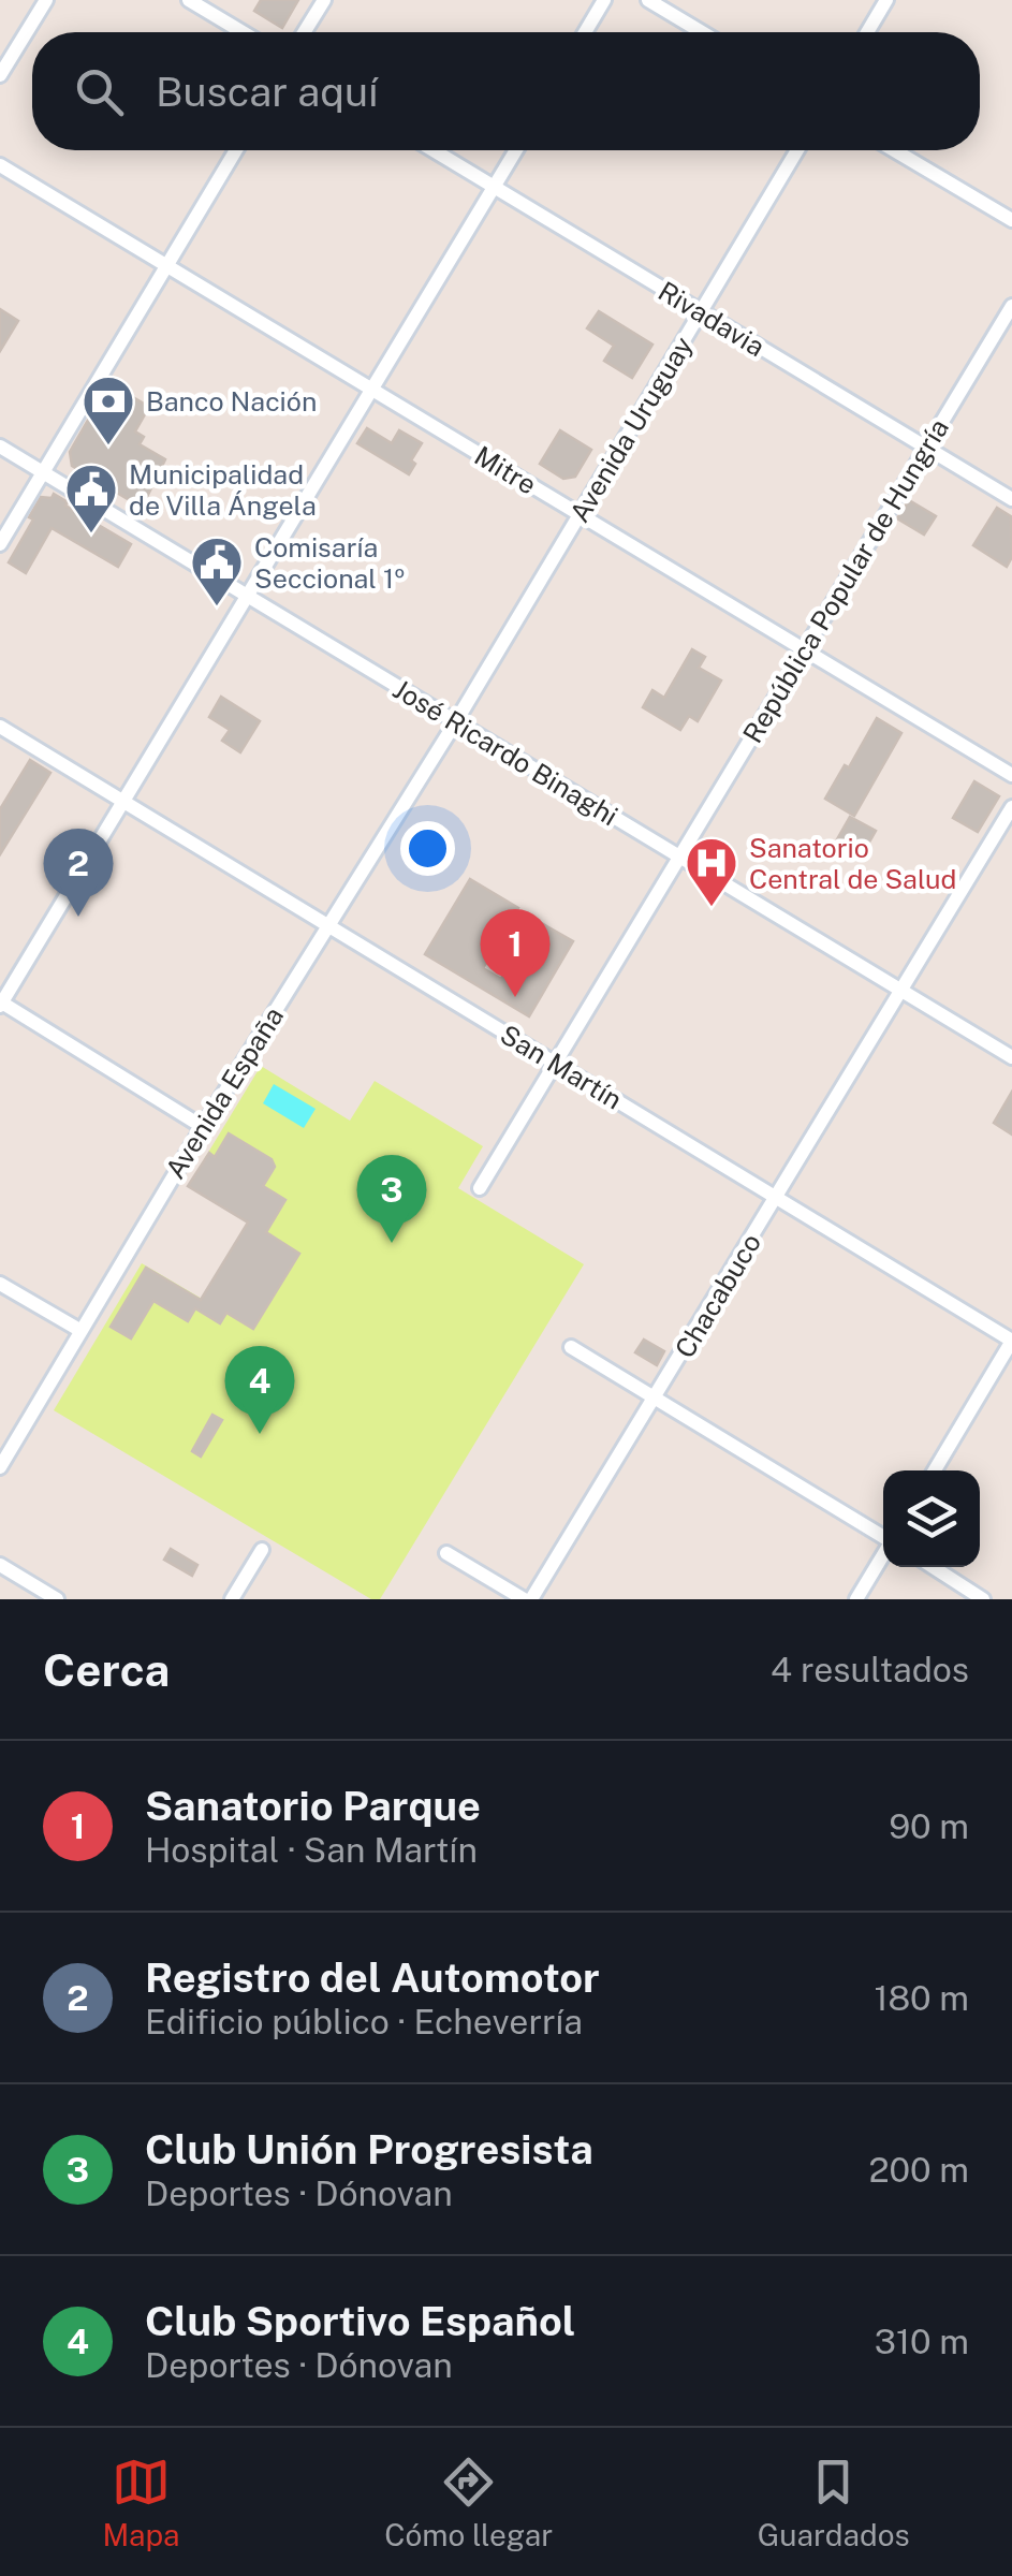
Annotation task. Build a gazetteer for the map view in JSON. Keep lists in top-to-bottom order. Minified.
{"streets":{"street":["Rivadavia","Avenida Uruguay","Mitre","República Popular de Hungría","José Ricardo Binaghi","San Martín","Avenida España","Chacabuco"]},"crossings":[["Rivadavia","Avenida Uruguay"],["Rivadavia","República Popular de Hungría"],["Avenida Uruguay","Mitre"],["Avenida Uruguay","José Ricardo Binaghi"],["Avenida Uruguay","Avenida España"],["Mitre","República Popular de Hungría"],["República Popular de Hungría","José Ricardo Binaghi"],["República Popular de Hungría","San Martín"],["José Ricardo Binaghi","Avenida España"],["José Ricardo Binaghi","Chacabuco"],["San Martín","Avenida España"],["San Martín","Chacabuco"]],"places":{"bank":["Banco Nación"],"public building":["Municipalidad de Villa Ángela","Comisaría Seccional 1º"],"hospital":["Sanatorio Central de Salud"]},"page":{"search":"Buscar aquí","pins":["2","1","3","4"],"heading":["Cerca","4 resultados"],"list":[{"mark":"1","name":"Sanatorio Parque","note":"Hospital · San Martín","value":"90 m"},{"mark":"2","name":"Registro del Automotor","note":"Edificio público · Echeverría","value":"180 m"},{"mark":"3","name":"Club Unión Progresista","note":"Deportes · Dónovan","value":"200 m"},{"mark":"4","name":"Club Sportivo Español","note":"Deportes · Dónovan","value":"310 m"}],"nav":["Mapa","Cómo llegar","Guardados"]}}
